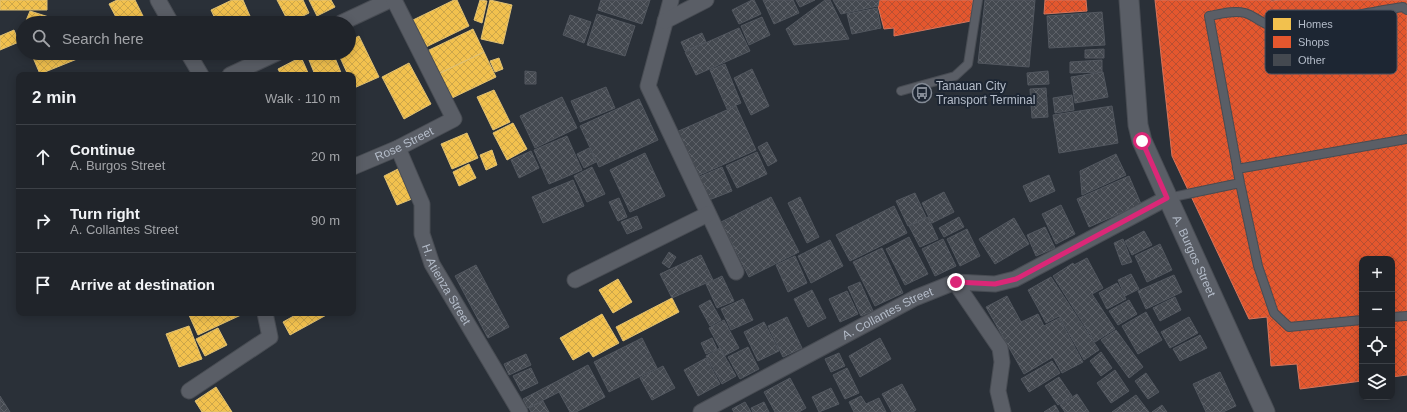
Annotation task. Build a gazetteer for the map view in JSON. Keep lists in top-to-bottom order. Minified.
{"streets":{"street":["Rose Street","A. Burgos Street","H. Atienza Street","A. Collantes Street"]},"crossings":[["Rose Street","H. Atienza Street"],["A. Burgos Street","A. Collantes Street"]],"places":{"bus stop":["Tanauan City Transport Terminal"]},"legend":["Homes","Shops","Other"],"page":{"search":"Search here","heading":["2 min","Walk · 110 m"],"list":[["Continue","A. Burgos Street","20 m"],["Turn right","A. Collantes Street","90 m"],"Arrive at destination"],"map_buttons":["+","−"]}}
